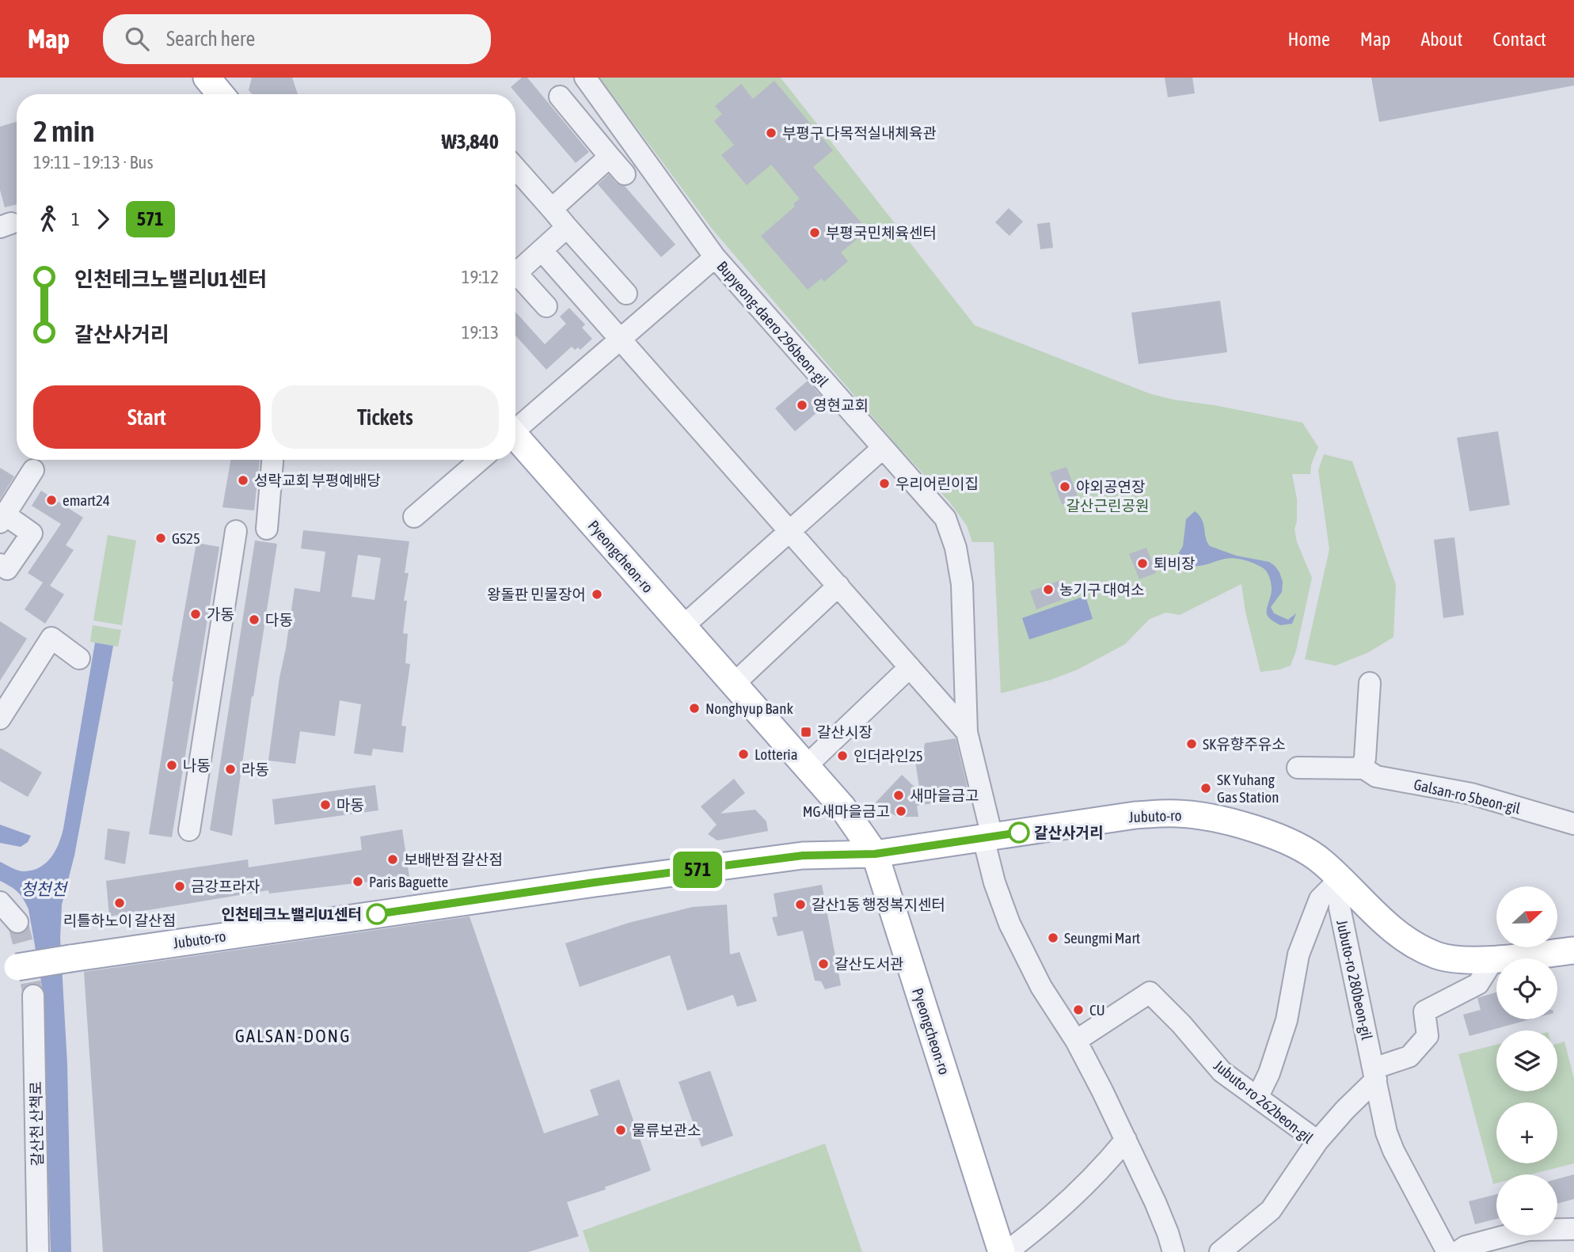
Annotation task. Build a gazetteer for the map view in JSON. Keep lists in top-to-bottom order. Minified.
{"streets":{"main road":["Pyeongcheon-ro","Jubuto-ro"],"street":["Bupyeong-daero 296beon-gil","Galsan-ro 5beon-gil","Jubuto-ro 280beon-gil","Jubuto-ro 262beon-gil","갈산천 산책로"]},"crossings":[["Bupyeong-daero 296beon-gil","Jubuto-ro"],["Pyeongcheon-ro","Jubuto-ro"],["Jubuto-ro","Jubuto-ro 280beon-gil"]],"districts":["GALSAN-DONG"],"water":["청천천"],"parks":["갈산근린공원"],"places":{"other":["부평구 다목적실내체육관","부평국민체육센터","영현교회","성락교회 부평예배당","우리어린이집","야외공연장","emart24","GS25","퇴비장","농기구 대여소","왕돌판 민물장어","가동","다동","Nonghyup Bank","SK유향주유소","Lotteria","인더라인25","나동","라동","SK Yuhang Gas Station","새마을금고","마동","MG새마을금고","갈산사거리","보배반점 갈산점","Paris Baguette","금강프라자","리틀하노이 갈산점","갈산1동 행정복지센터","인천테크노밸리U1센터","Seungmi Mart","갈산도서관","CU","물류보관소"],"transit":["갈산시장"]},"lines":["bus line 571"],"north":"right","page":{"header":"Map","search":"Search here","nav":["Home","Map","About","Contact"],"on_map":"571","heading":["2 min","19:11 – 19:13 · Bus","₩3,840"],"legs":["1","571"],"list":[{"name":"인천테크노밸리U1센터","value":"19:12"},{"name":"갈산사거리","value":"19:13"}],"buttons":["Start","Tickets"],"map_buttons":["+","−"]}}
